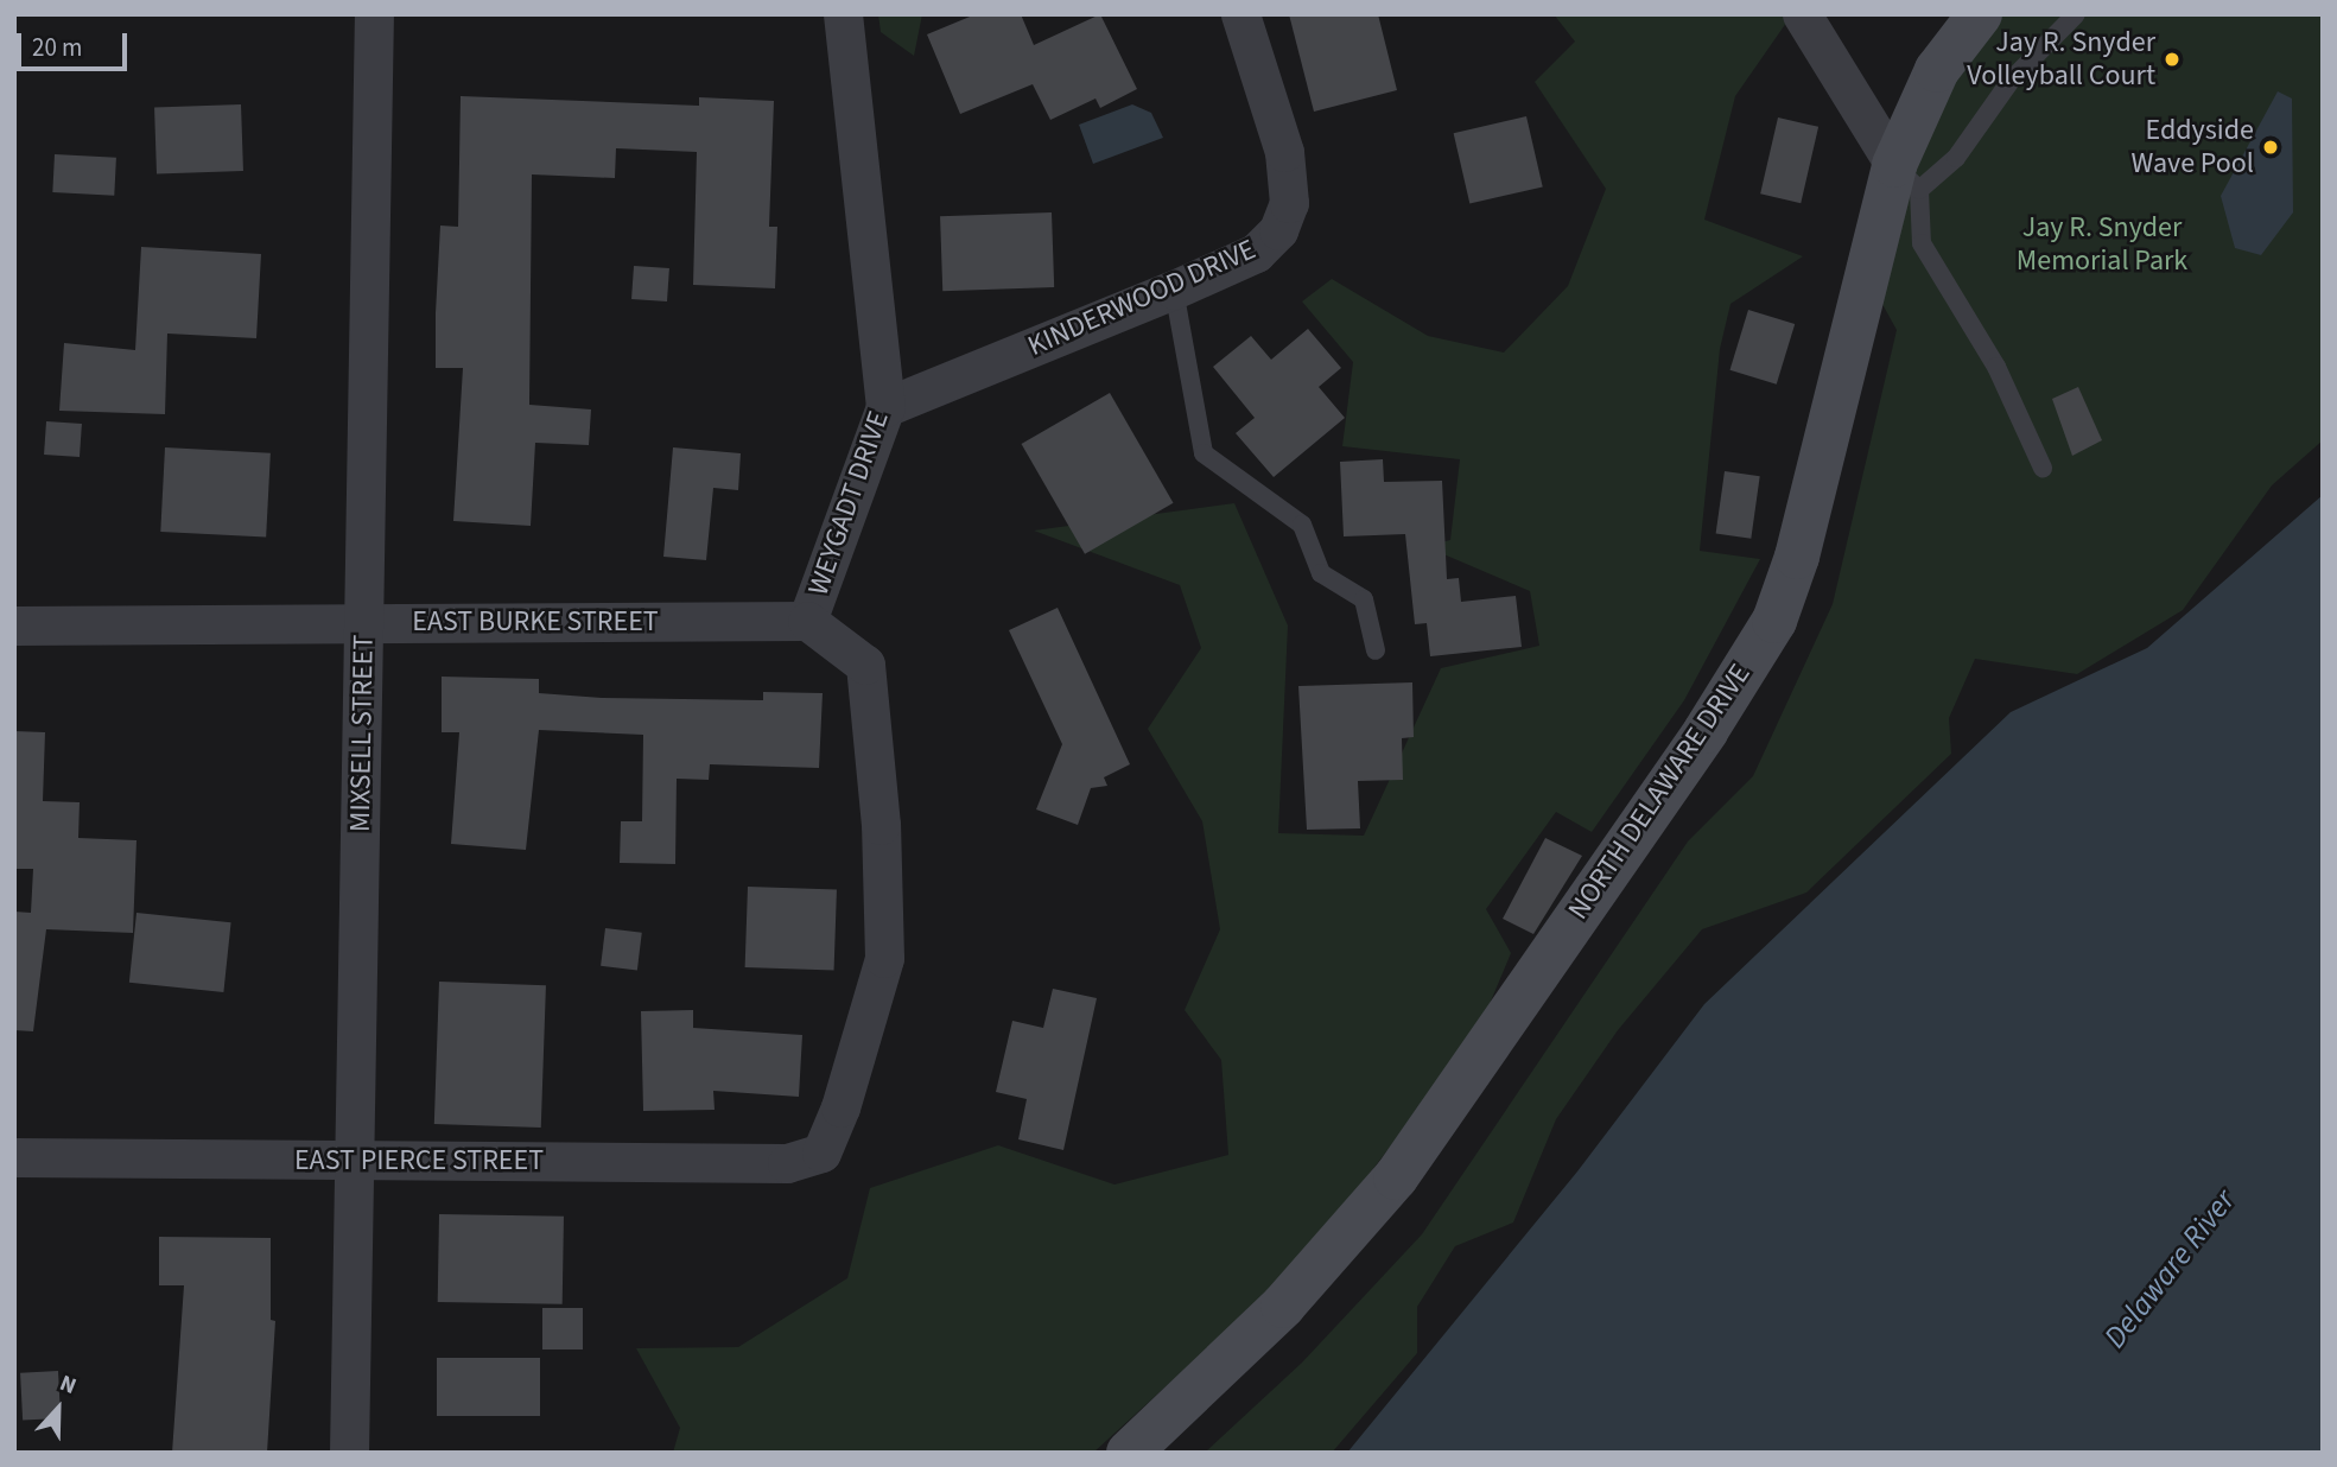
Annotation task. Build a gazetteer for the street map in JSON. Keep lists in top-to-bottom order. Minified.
{"streets":{"main road":["NORTH DELAWARE DRIVE"],"street":["KINDERWOOD DRIVE","WEYGADT DRIVE","EAST BURKE STREET","MIXSELL STREET","EAST PIERCE STREET"]},"crossings":[["KINDERWOOD DRIVE","WEYGADT DRIVE"],["WEYGADT DRIVE","EAST BURKE STREET"],["WEYGADT DRIVE","EAST PIERCE STREET"],["EAST BURKE STREET","MIXSELL STREET"],["MIXSELL STREET","EAST PIERCE STREET"]],"water":["Delaware River"],"parks":["Jay R. Snyder Memorial Park"],"places":["Jay R. Snyder Volleyball Court","Eddyside Wave Pool"],"scale_bar":"20 m","north":"top"}
